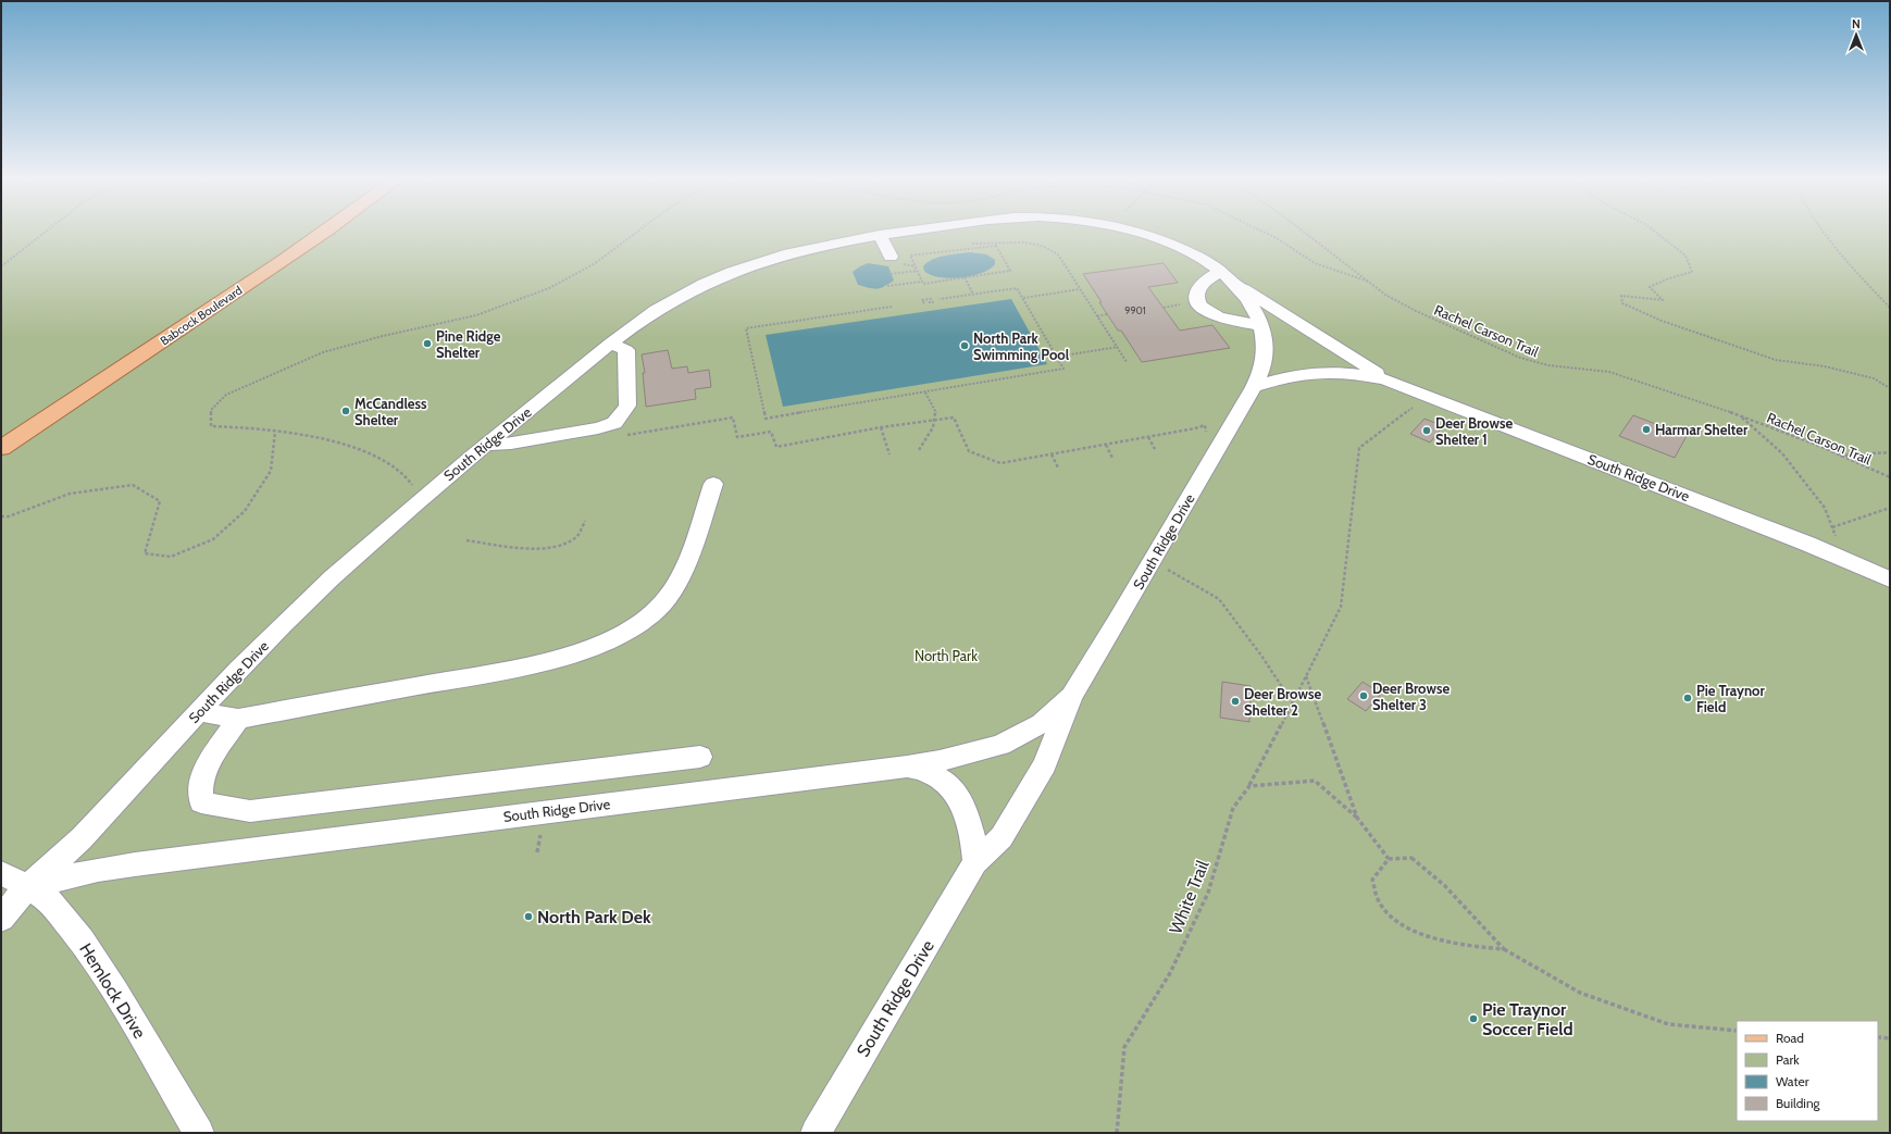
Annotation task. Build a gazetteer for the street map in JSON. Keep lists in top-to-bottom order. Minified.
{"streets":{"main road":["Babcock Boulevard"],"street":["South Ridge Drive","Hemlock Drive"],"path":["Rachel Carson Trail","White Trail"]},"crossings":[["South Ridge Drive","White Trail"],["South Ridge Drive","Hemlock Drive"]],"parks":["North Park"],"places":["Pine Ridge Shelter","North Park Swimming Pool","McCandless Shelter","Harmar Shelter","Deer Browse Shelter 1","Deer Browse Shelter 3","Pie Traynor Field","Deer Browse Shelter 2","North Park Dek","Pie Traynor Soccer Field"],"house_numbers":["9901"],"legend":["Road","Park","Water","Building"],"north":"top"}
